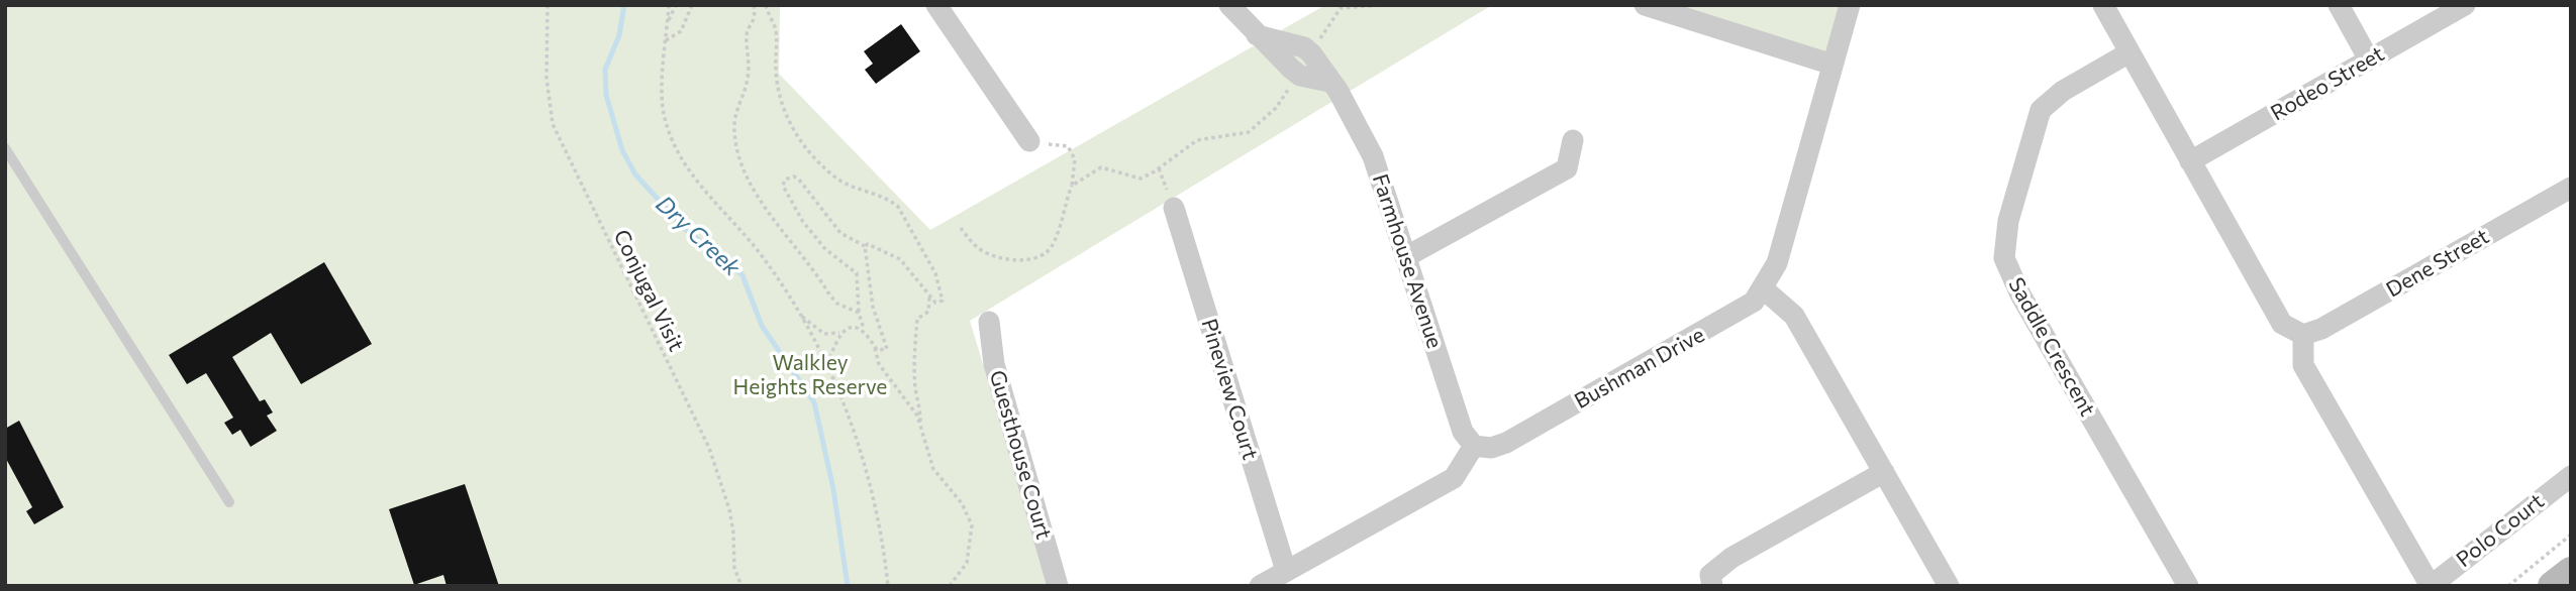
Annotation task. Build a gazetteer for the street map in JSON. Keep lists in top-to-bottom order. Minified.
{"streets":{"street":["Rodeo Street","Farmhouse Avenue","Dene Street","Saddle Crescent","Bushman Drive","Pineview Court","Guesthouse Court","Polo Court"],"path":["Conjugal Visit"]},"crossings":[["Farmhouse Avenue","Bushman Drive"]],"water":["Dry Creek"],"parks":["Walkley Heights Reserve"]}
